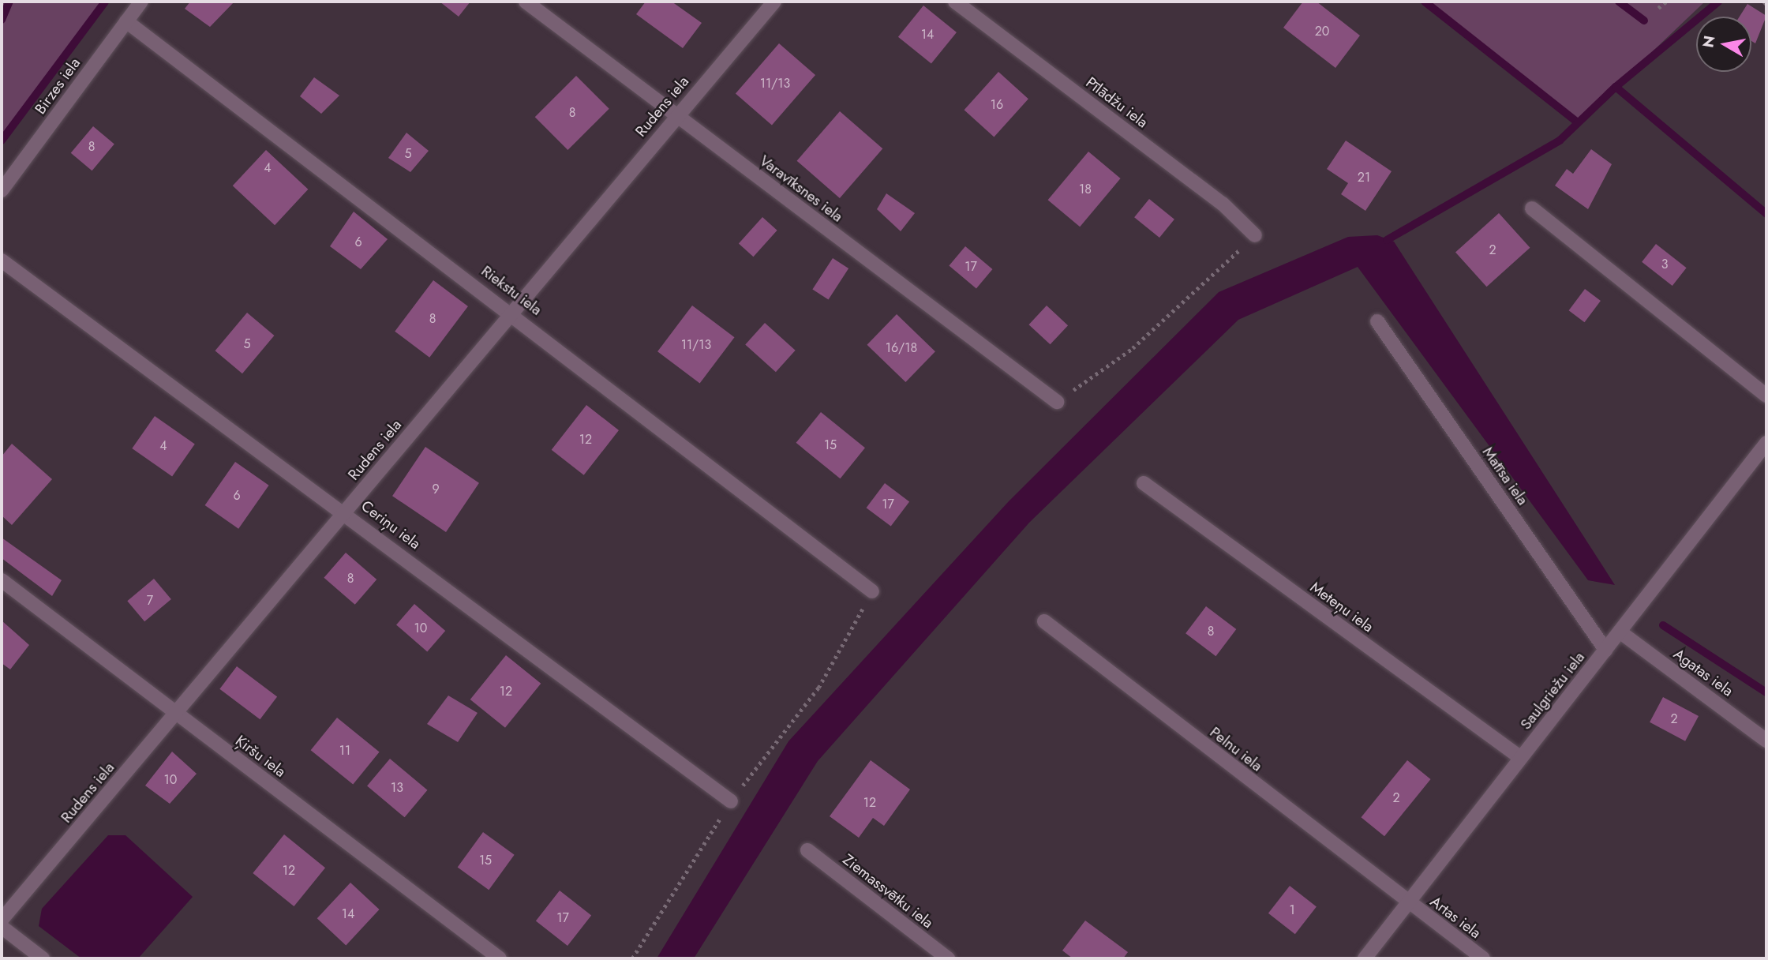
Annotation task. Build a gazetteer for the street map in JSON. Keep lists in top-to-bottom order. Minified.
{"streets":{"street":["Birzes iela","Pīlādžu iela","Rudens iela","Varavīksnes iela","Riekstu iela","Matīsa iela","Ceriņu iela","Meteņu iela","Agatas iela","Saulgriežu iela","Pelnu iela","Ķiršu iela","Ziemassvētku iela","Artas iela"]},"crossings":[["Birzes iela","Riekstu iela"],["Rudens iela","Varavīksnes iela"],["Rudens iela","Riekstu iela"],["Rudens iela","Ceriņu iela"],["Rudens iela","Ķiršu iela"],["Matīsa iela","Saulgriežu iela"],["Meteņu iela","Saulgriežu iela"],["Agatas iela","Saulgriežu iela"],["Saulgriežu iela","Pelnu iela"],["Saulgriežu iela","Artas iela"],["Pelnu iela","Artas iela"]],"house_numbers":["20","14","11/13","16","8","8","5","4","21","18","6","2","3","17","8","5","11/13","16/18","12","15","4","9","6","17","8","7","10","8","12","2","11","10","13","2","12","15","12","1","14","17"],"north":"left"}
